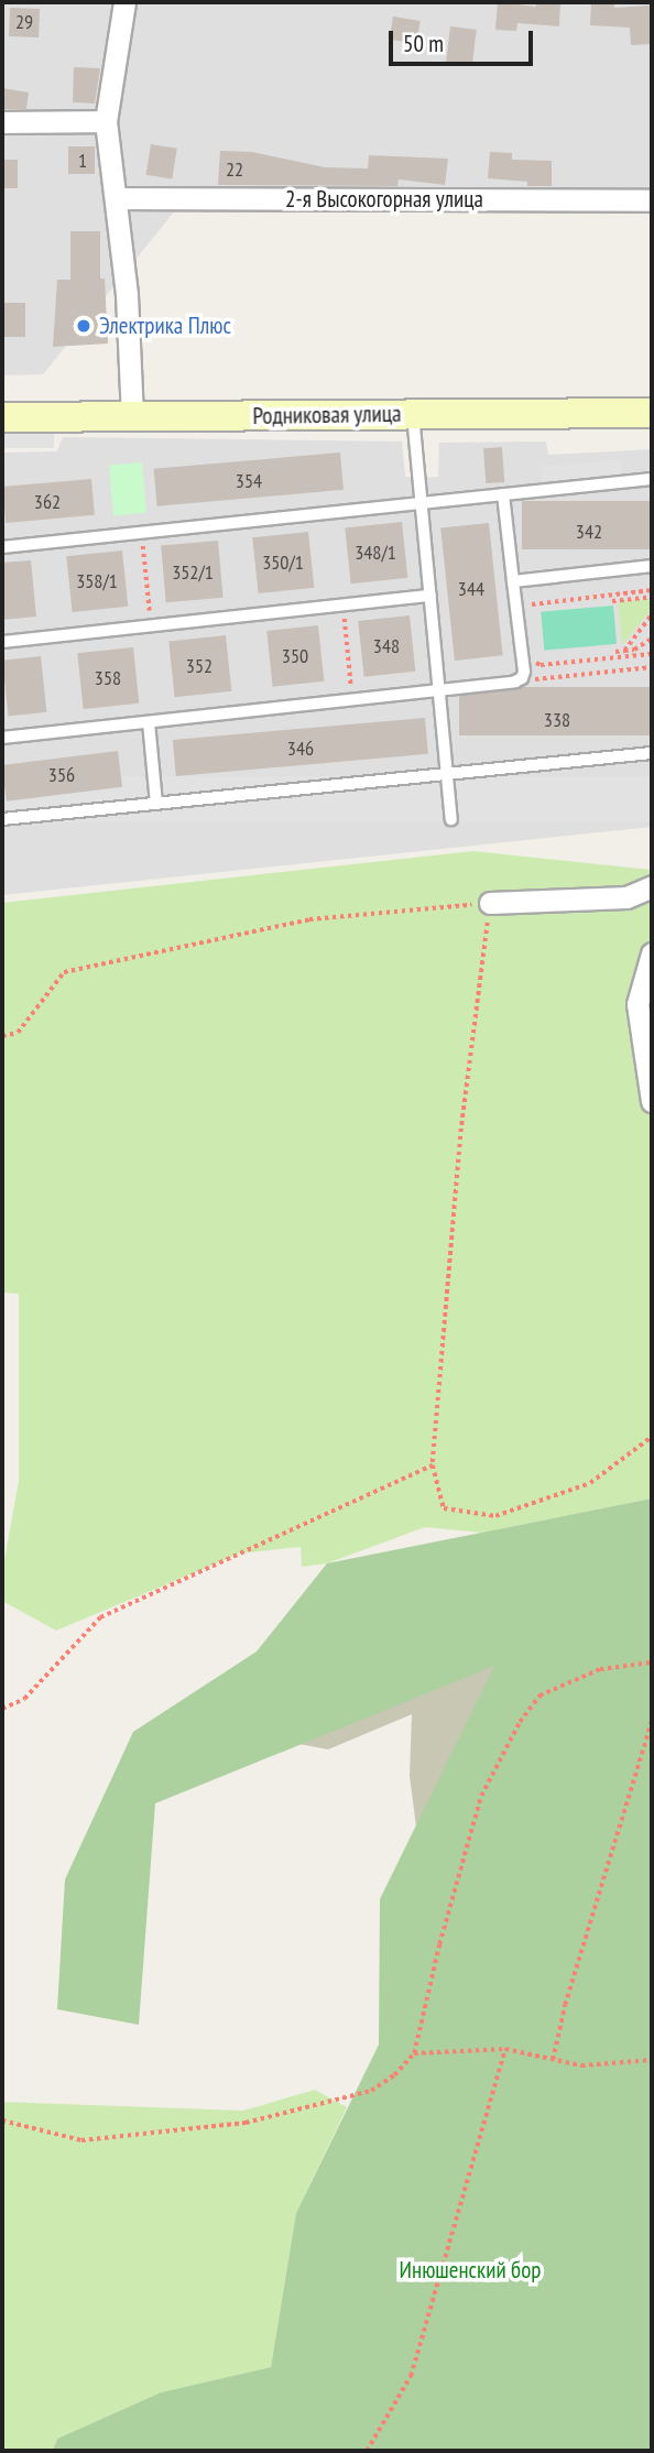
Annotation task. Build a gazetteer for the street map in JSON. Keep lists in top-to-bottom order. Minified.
{"streets":{"street":["2-я Высокогорная улица","Родниковая улица"]},"parks":["Инюшенский бор"],"places":["Электрика Плюс"],"house_numbers":["29","1","22","354","362","342","348/1","350/1","352/1","358/1","344","348","350","352","358","338","346","356"],"scale_bar":"50 m"}
